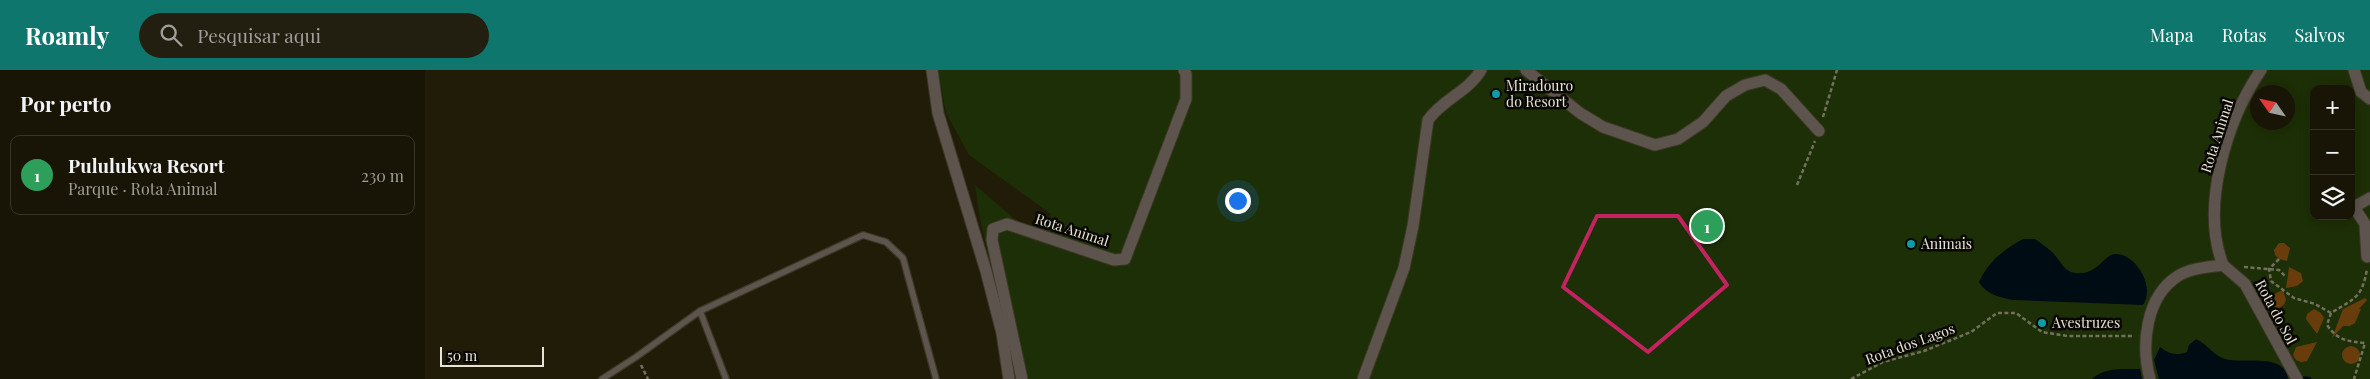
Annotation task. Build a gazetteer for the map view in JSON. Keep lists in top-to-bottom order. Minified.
{"streets":{"street":["Rota Animal","Rota do Sol"],"path":["Rota dos Lagos"]},"crossings":[["Rota Animal","Rota do Sol"]],"places":["Miradouro do Resort","Animais","Avestruzes"],"scale_bar":"50 m","north":"top left","page":{"header":"Roamly","search":"Pesquisar aqui","nav":["Mapa","Rotas","Salvos"],"heading":"Por perto","map_buttons":["+","−"],"list":[{"mark":"1","name":"Pululukwa Resort","note":"Parque · Rota Animal","value":"230 m"}],"pins":"1","scale":"50 m"}}
